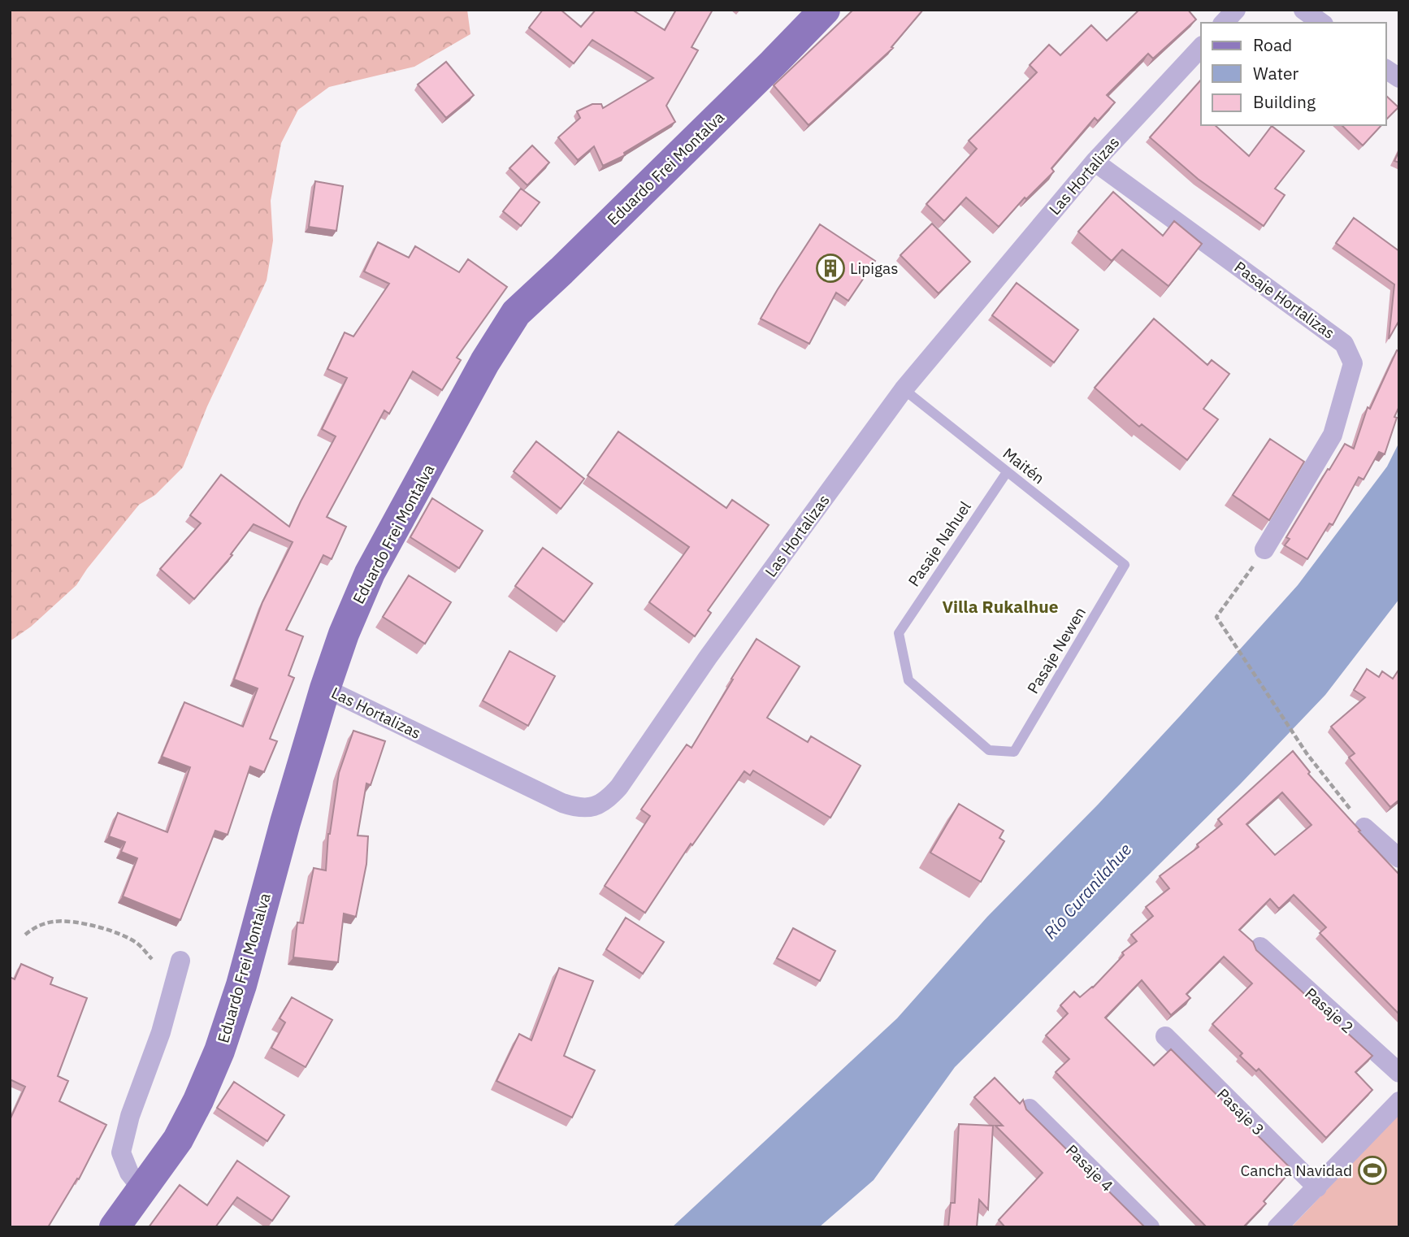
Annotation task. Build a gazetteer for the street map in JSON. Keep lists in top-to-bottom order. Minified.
{"streets":{"main road":["Eduardo Frei Montalva"],"street":["Las Hortalizas","Pasaje Hortalizas","Pasaje 2","Pasaje 3","Pasaje 4"],"lane":["Maitén","Pasaje Nahuel","Pasaje Newen"]},"crossings":[["Eduardo Frei Montalva","Las Hortalizas"],["Las Hortalizas","Pasaje Hortalizas"],["Las Hortalizas","Maitén"],["Maitén","Pasaje Nahuel"],["Maitén","Pasaje Newen"],["Pasaje Nahuel","Pasaje Newen"]],"districts":["Villa Rukalhue"],"water":["Río Curanilahue"],"places":{"building":["Lipigas"],"sports":["Cancha Navidad"]},"legend":["Road","Water","Building"]}
